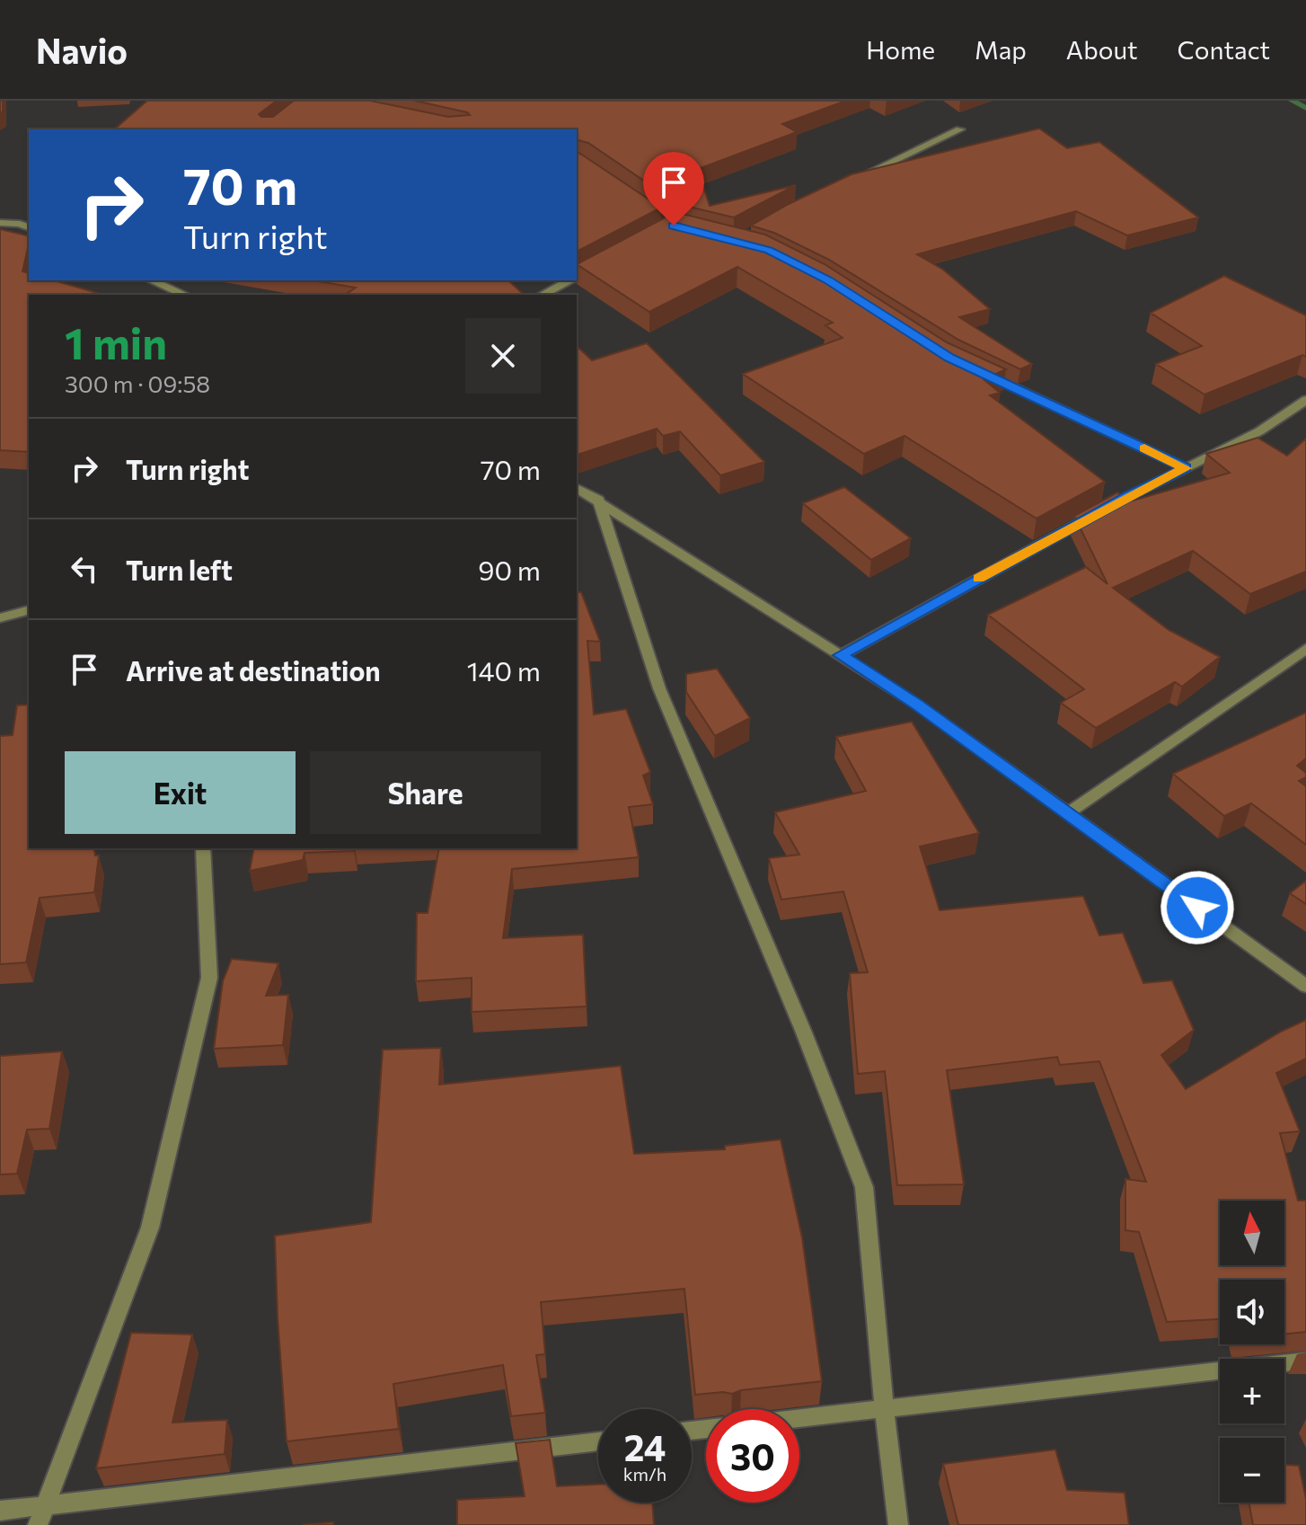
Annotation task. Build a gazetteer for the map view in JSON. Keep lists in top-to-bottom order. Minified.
{"north":"top","page":{"header":"Navio","nav":["Home","Map","About","Contact"],"turn":["70 m","Turn right"],"heading":["1 min","300 m · 09:58"],"list":[{"name":"Turn right","value":"70 m"},{"name":"Turn left","value":"90 m"},{"name":"Arrive at destination","value":"140 m"}],"buttons":["Exit","Share"],"map_buttons":["+","−"],"speed":"24 km/h","limit":"30"}}
